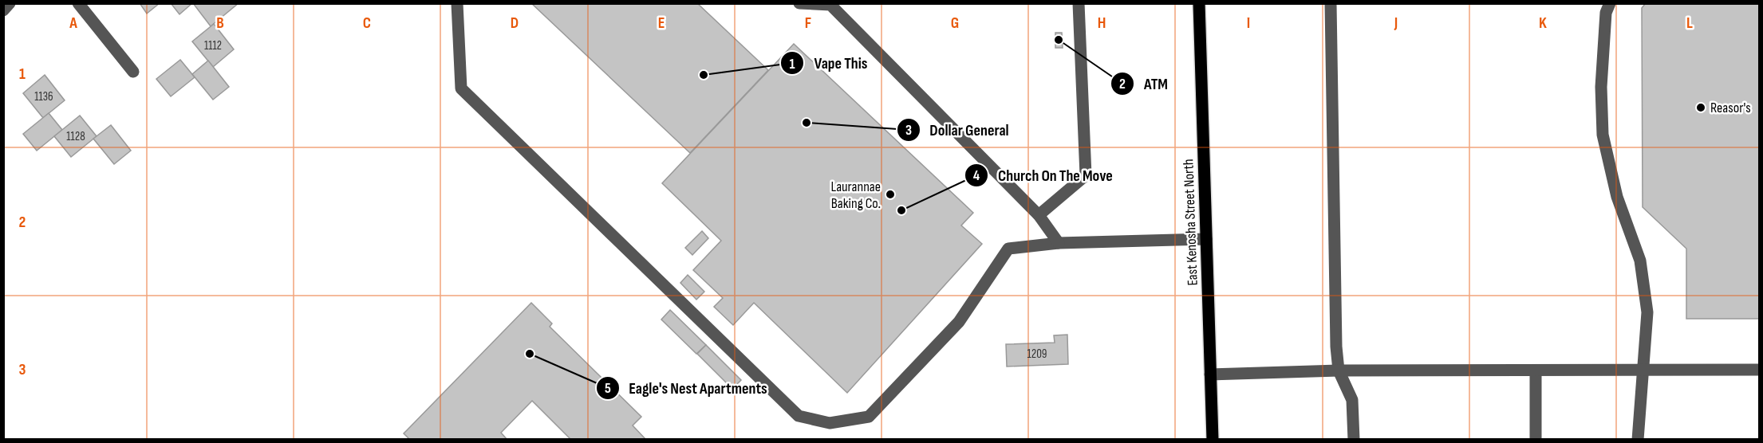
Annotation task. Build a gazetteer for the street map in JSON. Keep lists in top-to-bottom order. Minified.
{"streets":{"main road":["East Kenosha Street North"]},"places":["ATM","Vape This","Reasor's","Dollar General","Laurannae Baking Co.","Church On The Move","Eagle's Nest Apartments"],"house_numbers":["1112","1136","1128","1209"],"grid":{"columns":["A","B","C","D","E","F","G","H","I","J","K","L"],"rows":["1","2","3"]}}
